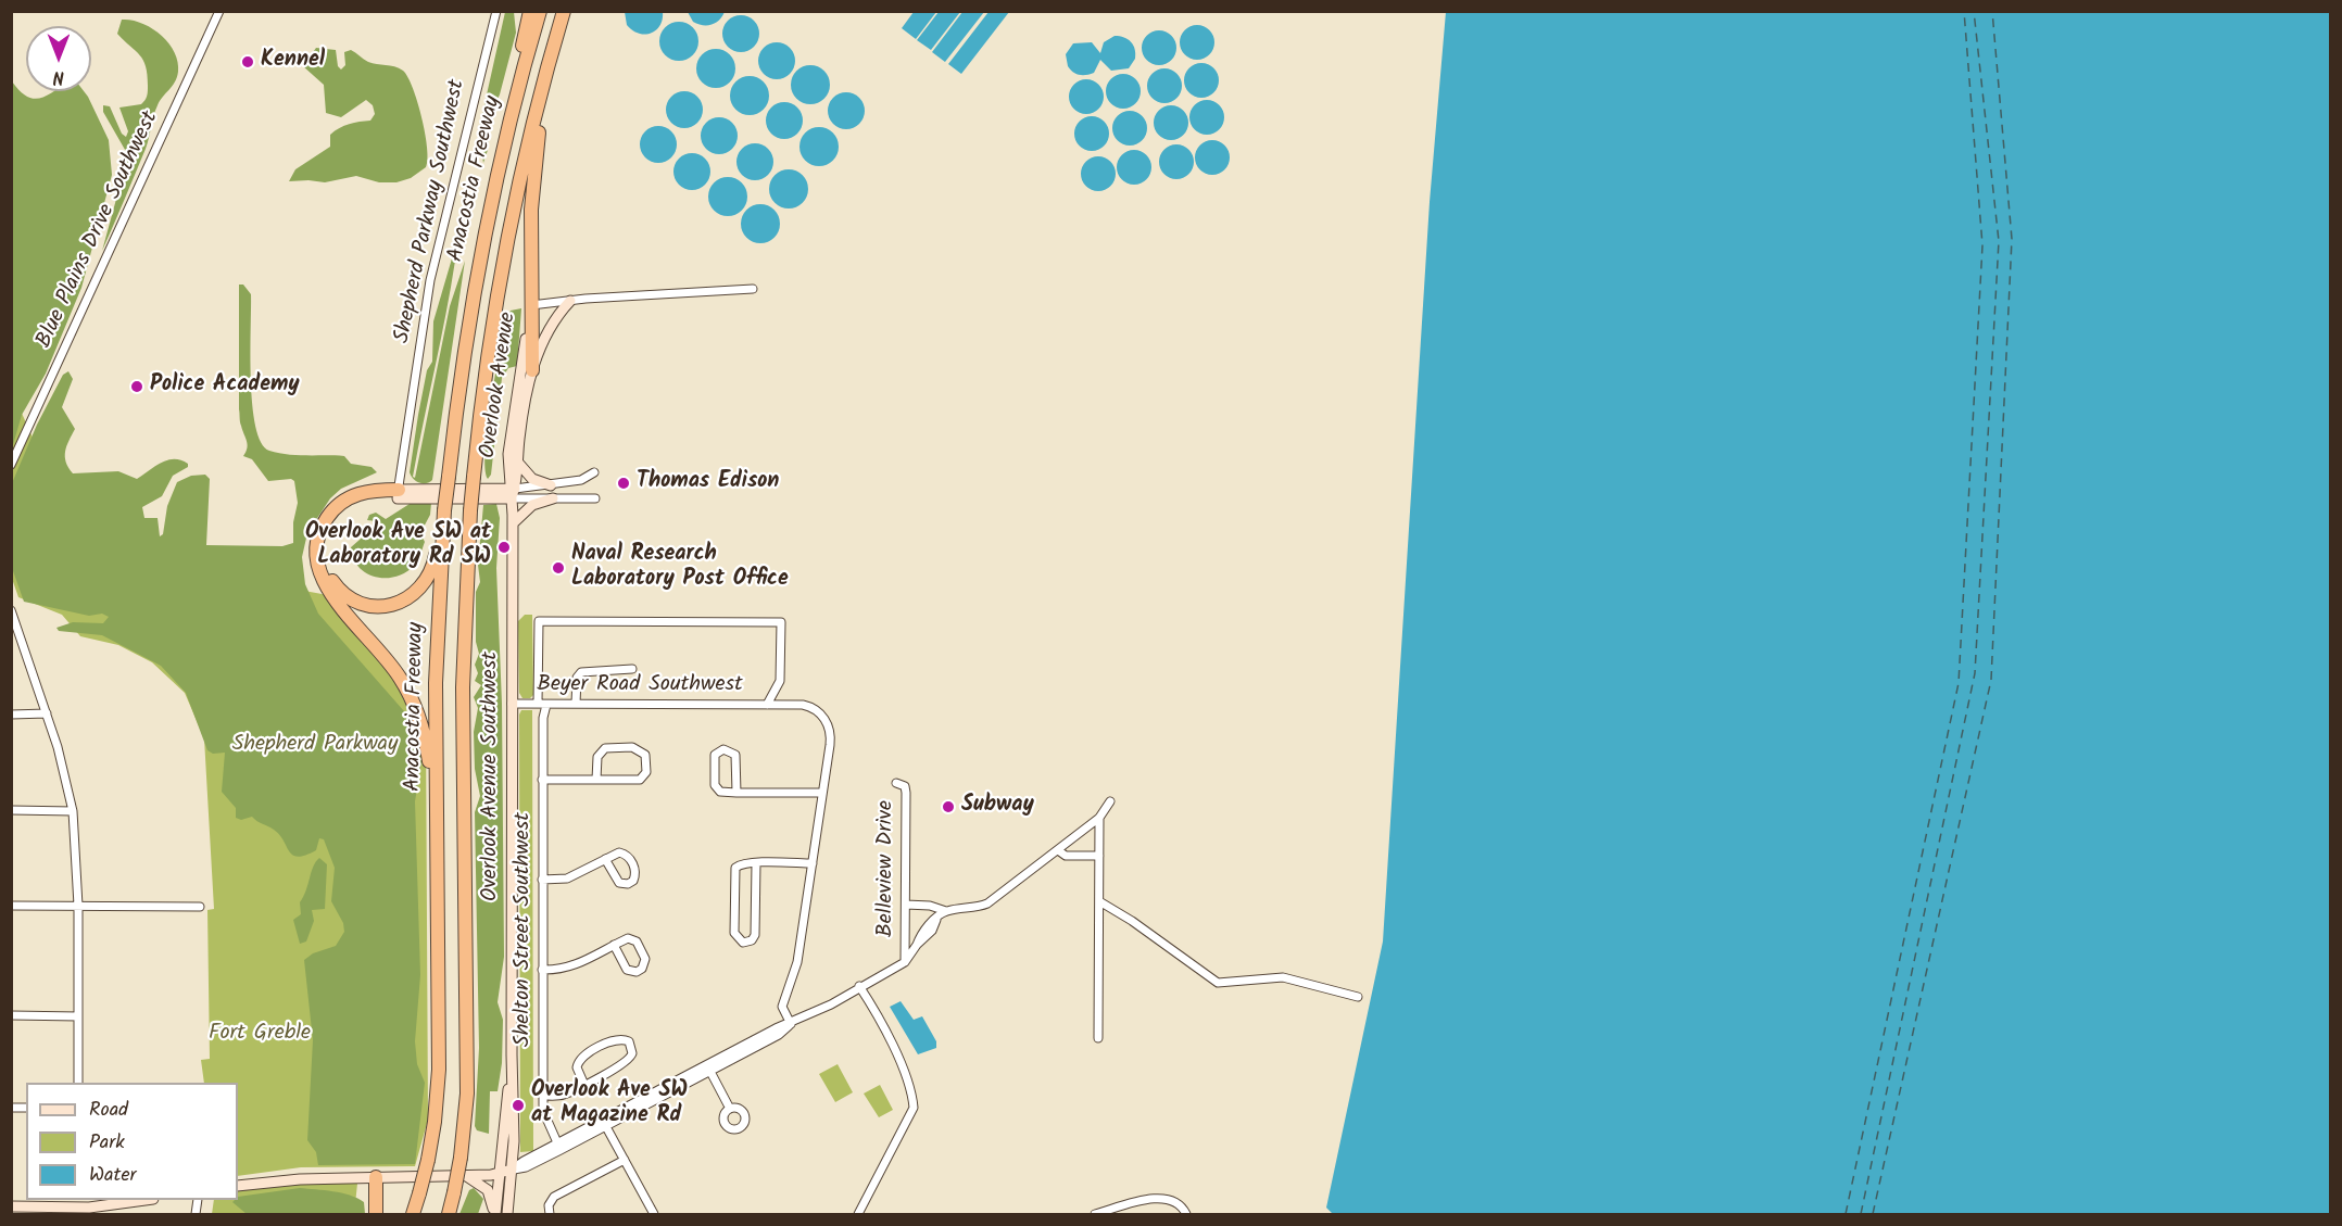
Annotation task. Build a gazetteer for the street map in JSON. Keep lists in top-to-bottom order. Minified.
{"streets":{"highway":["Anacostia Freeway"],"street":["Shepherd Parkway Southwest","Blue Plains Drive Southwest","Overlook Avenue","Beyer Road Southwest","Overlook Avenue Southwest","Belleview Drive","Shelton Street Southwest"]},"crossings":[["Overlook Avenue","Overlook Avenue Southwest"],["Beyer Road Southwest","Overlook Avenue Southwest"],["Beyer Road Southwest","Shelton Street Southwest"]],"parks":["Shepherd Parkway","Fort Greble"],"places":["Kennel","Police Academy","Thomas Edison","Overlook Ave SW at Laboratory Rd SW","Naval Research Laboratory Post Office","Subway","Overlook Ave SW at Magazine Rd"],"legend":["Road","Park","Water"],"north":"bottom"}
